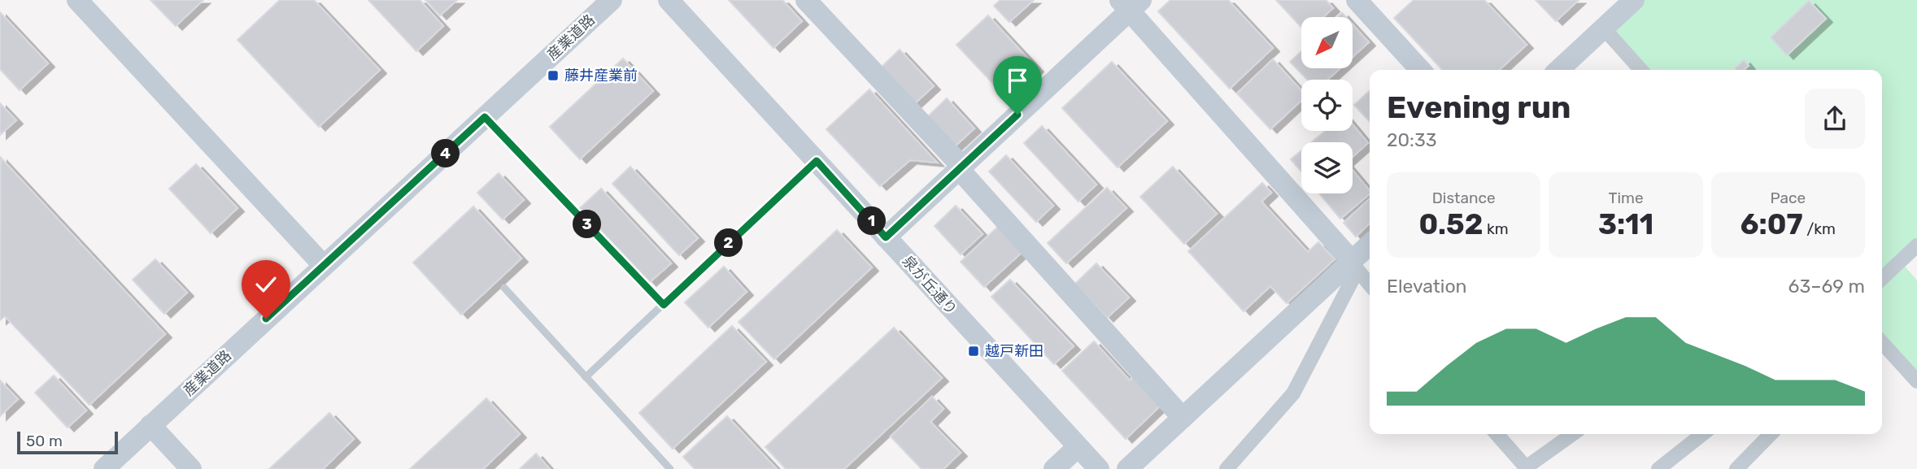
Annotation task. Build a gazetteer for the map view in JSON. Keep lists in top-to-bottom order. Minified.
{"streets":{"street":["産業道路","泉が丘通り"]},"places":{"transit":["藤井産業前","越戸新田"]},"scale_bar":"50 m","north":"bottom left","page":{"heading":["Evening run","20:33"],"pins":["4","1","3","2"],"stats":[["Distance","0.52 km"],["Time","3:11"],["Pace","6:07 /km"]],"chart":["Elevation","63–69 m"],"scale":"50 m"}}
